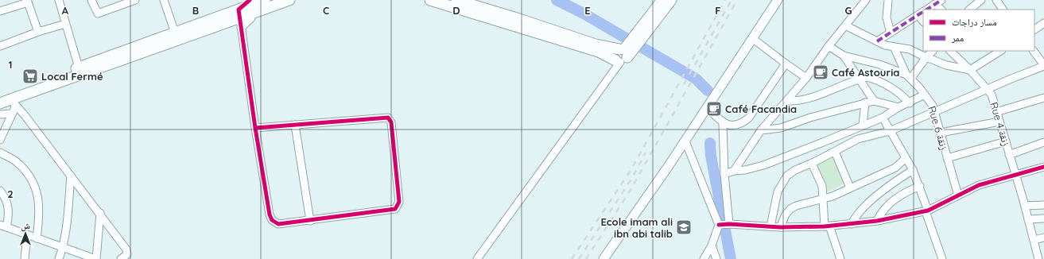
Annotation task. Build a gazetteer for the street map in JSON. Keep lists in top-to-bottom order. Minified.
{"streets":{"street":["Rue 4 زنقة","Rue 6 زنقة"]},"places":{"cafe":["Café Astouria","Café Facandia"],"supermarket":["Local Fermé"],"school or university":["Ecole imam ali ibn abi talib"]},"legend":["مسار دراجات","ممر"],"north":"top","grid":{"columns":["A","B","C","D","E","F","G"],"rows":["1","2"]}}
